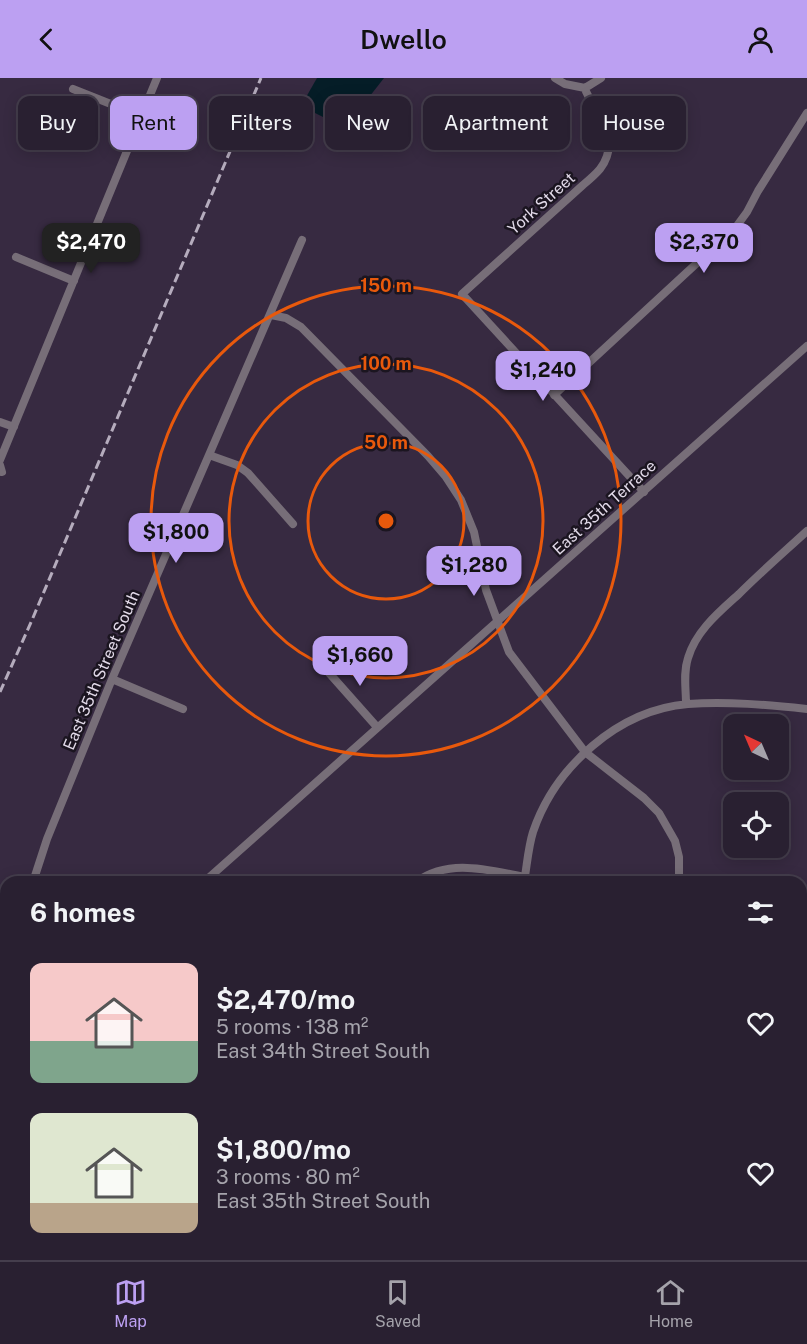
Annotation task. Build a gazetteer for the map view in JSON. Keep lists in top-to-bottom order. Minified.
{"streets":{"street":["York Street","East 35th Terrace","East 35th Street South"]},"north":"top left","page":{"header":"Dwello","chip":["Buy","Rent","Filters","New","Apartment","House"],"price":["$2,470","$2,370","$1,240","$1,800","$1,280","$1,660"],"heading":"6 homes","list":[{"name":"$2,470/mo","note":"5 rooms · 138 m² · East 34th Street South"},{"name":"$1,800/mo","note":"3 rooms · 80 m² · East 35th Street South"}],"tabs":["Map","Saved","Home"]},"rings":["150 m","100 m","50 m"]}
